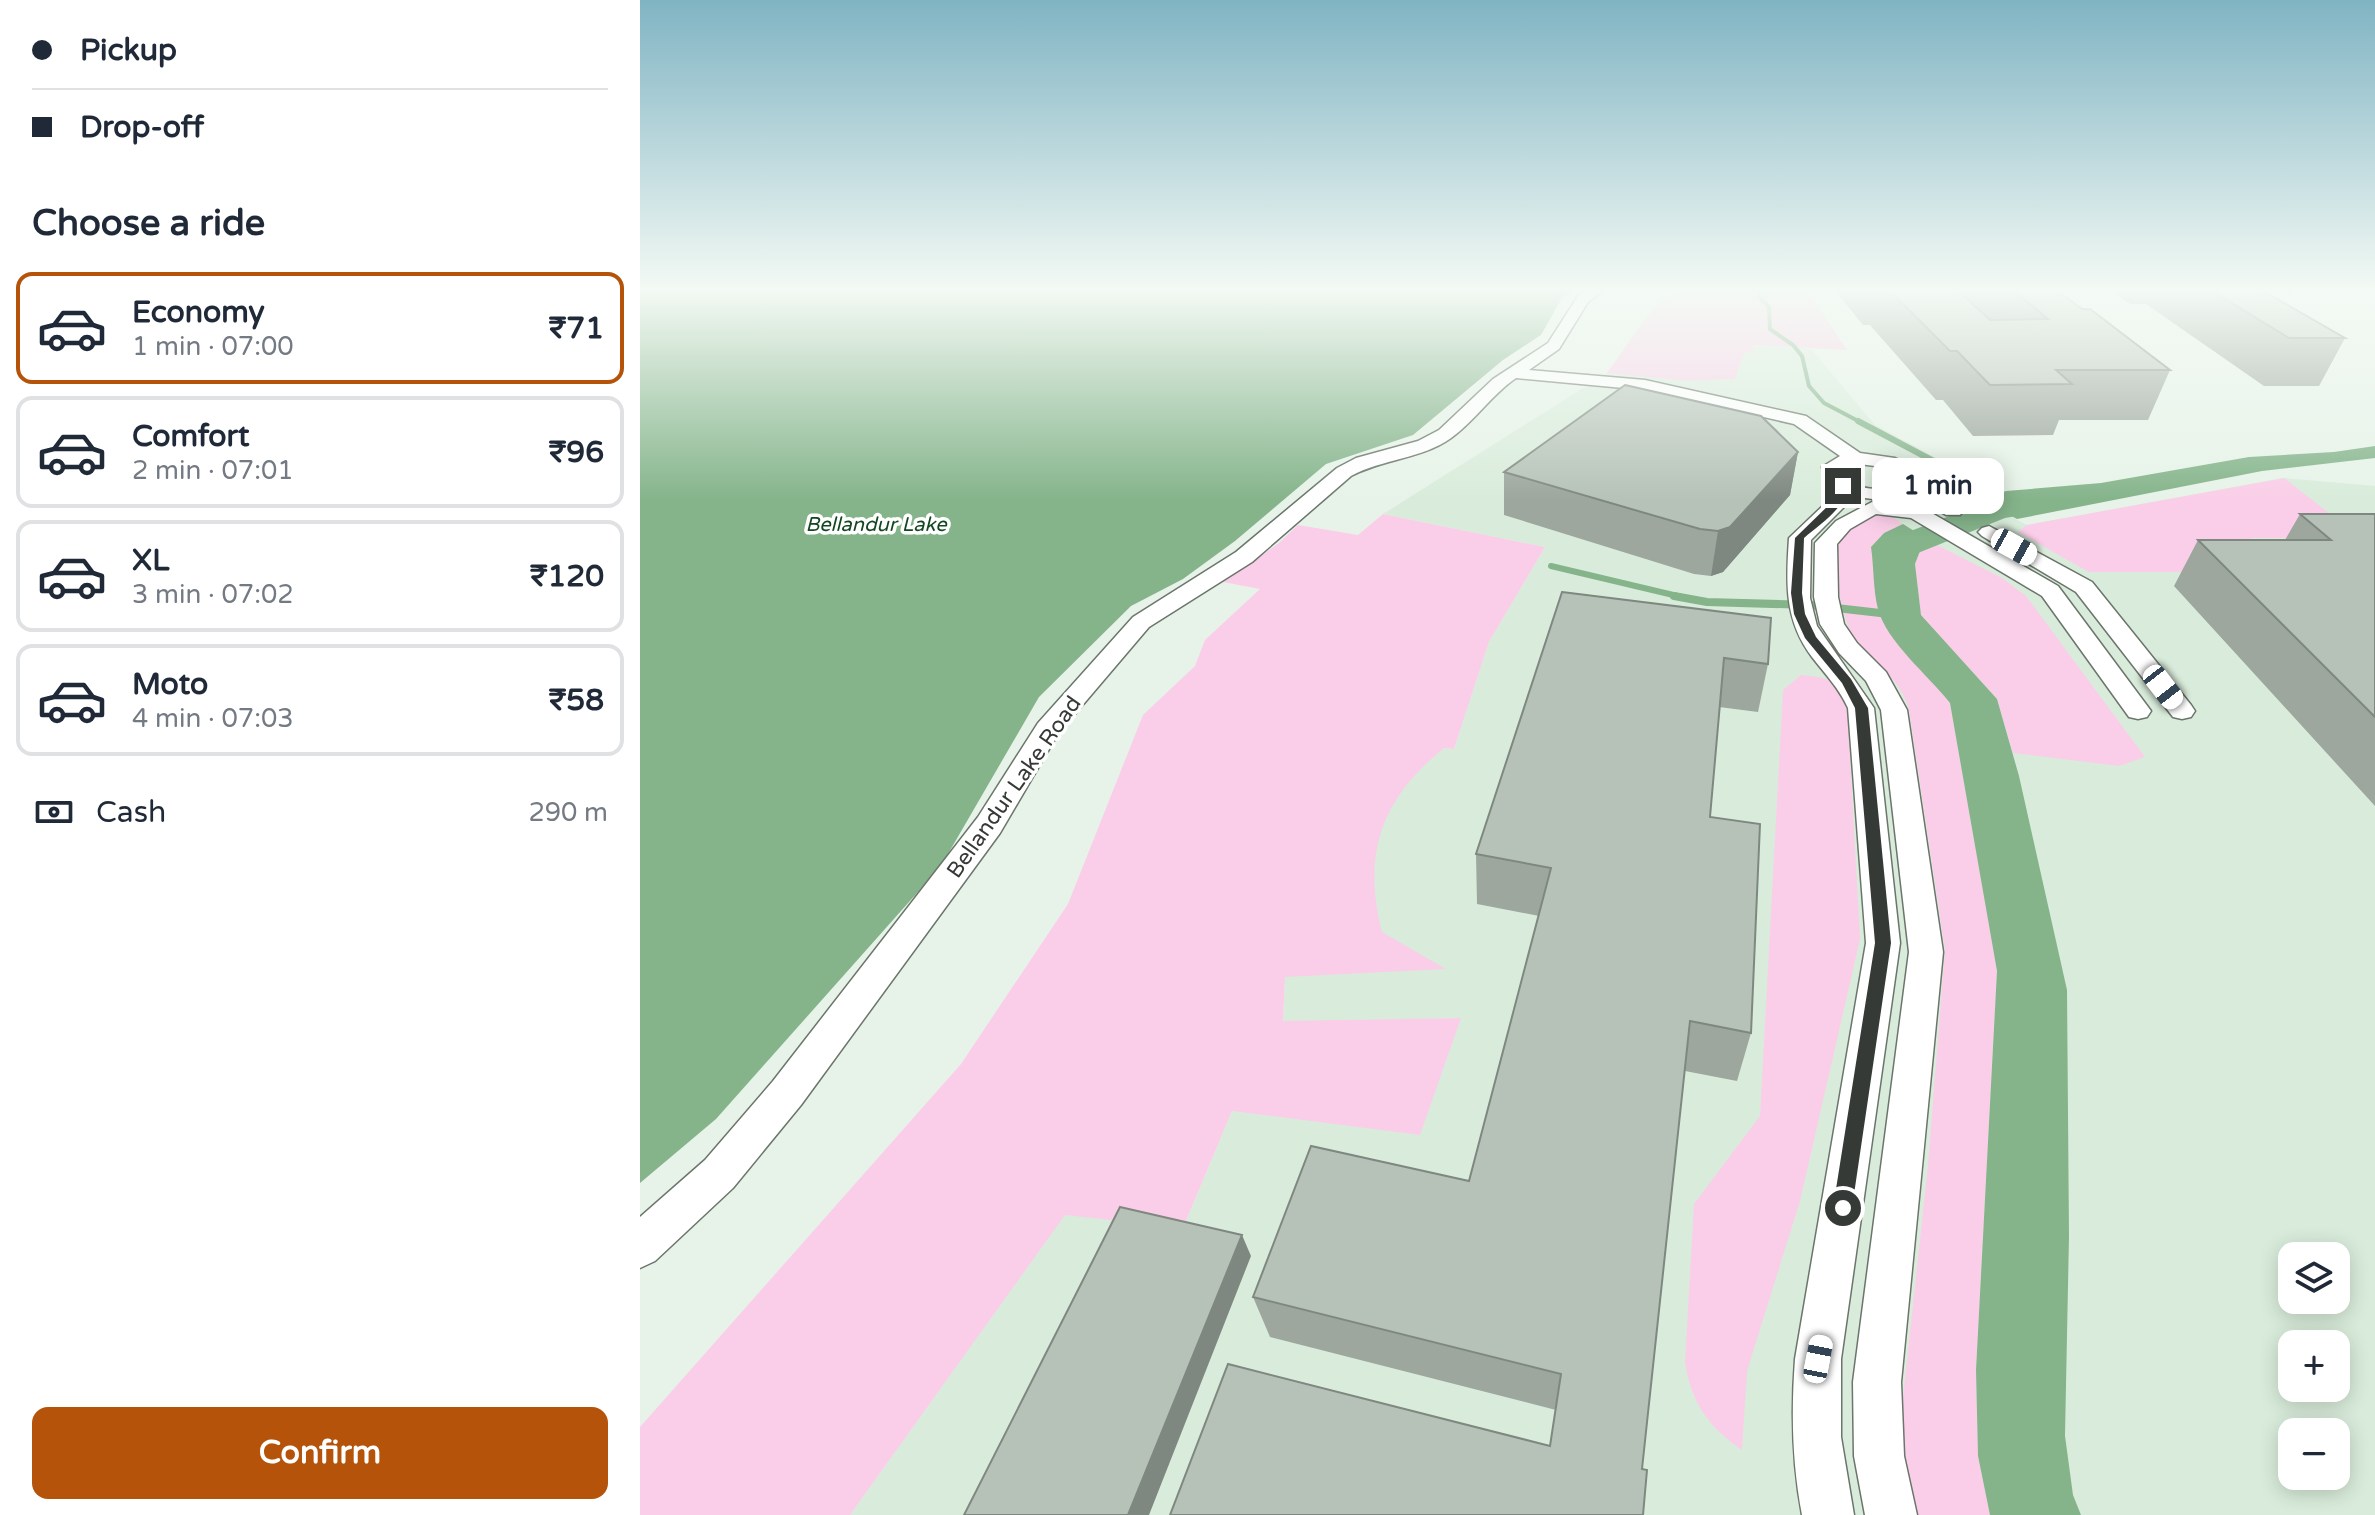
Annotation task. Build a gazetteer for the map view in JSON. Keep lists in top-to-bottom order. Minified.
{"streets":{"street":["Bellandur Lake Road"]},"water":["Bellandur Lake"],"page":{"banner":["Pickup","Drop-off"],"heading":"Choose a ride","list":[{"name":"Economy","note":"1 min · 07:00","value":"₹71"},{"name":"Comfort","note":"2 min · 07:01","value":"₹96"},{"name":"XL","note":"3 min · 07:02","value":"₹120"},{"name":"Moto","note":"4 min · 07:03","value":"₹58"}],"bubble":"1 min","pay":["Cash","290 m"],"map_buttons":["+","−"],"buttons":"Confirm"}}
